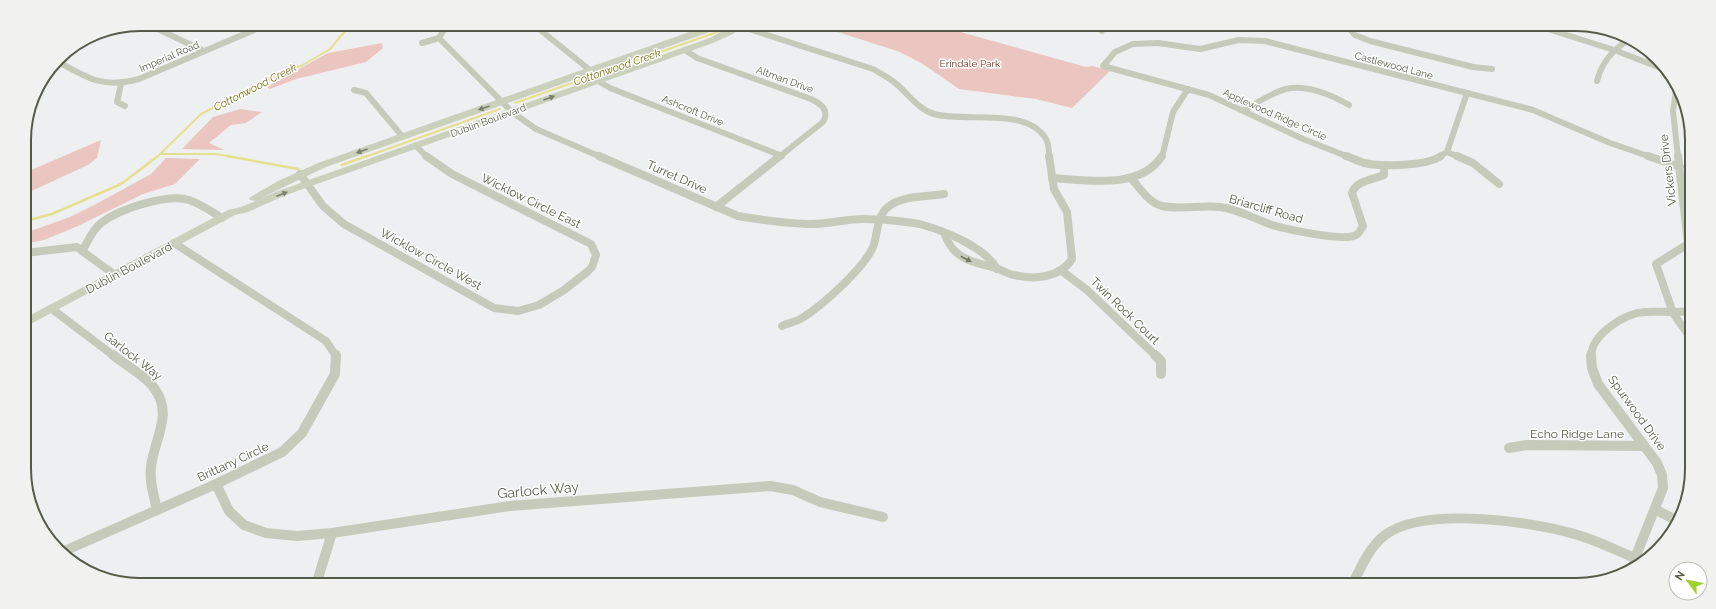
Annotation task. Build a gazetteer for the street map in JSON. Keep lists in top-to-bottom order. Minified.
{"streets":{"main road":["Dublin Boulevard"],"street":["Imperial Road","Castlewood Lane","Altman Drive","Ashcroft Drive","Applewood Ridge Circle","Vickers Drive","Turret Drive","Wicklow Circle East","Briarcliff Road","Wicklow Circle West","Twin Rock Court","Garlock Way","Spurwood Drive","Echo Ridge Lane","Brittany Circle"]},"crossings":[["Castlewood Lane","Applewood Ridge Circle"],["Castlewood Lane","Vickers Drive"],["Altman Drive","Ashcroft Drive"],["Altman Drive","Dublin Boulevard"],["Altman Drive","Turret Drive"],["Ashcroft Drive","Dublin Boulevard"],["Applewood Ridge Circle","Briarcliff Road"],["Dublin Boulevard","Turret Drive"],["Dublin Boulevard","Wicklow Circle East"],["Dublin Boulevard","Wicklow Circle West"],["Dublin Boulevard","Garlock Way"],["Dublin Boulevard","Brittany Circle"],["Vickers Drive","Spurwood Drive"],["Wicklow Circle East","Wicklow Circle West"],["Garlock Way","Brittany Circle"],["Spurwood Drive","Echo Ridge Lane"]],"water":["Cottonwood Creek"],"parks":["Erindale Park"],"north":"top left"}
